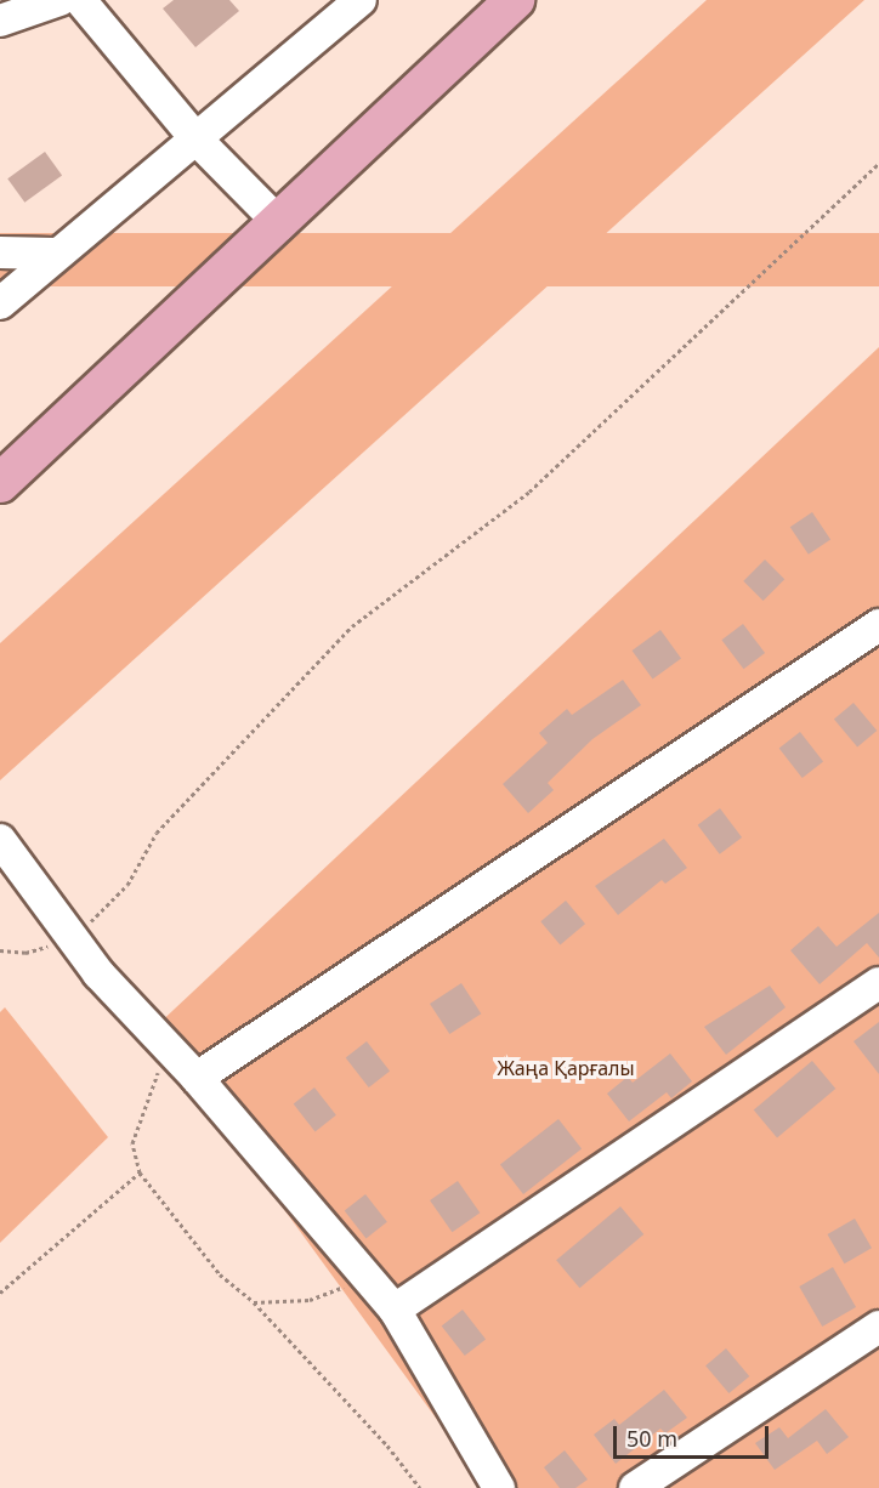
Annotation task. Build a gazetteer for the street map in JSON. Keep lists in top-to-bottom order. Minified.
{"parks":["Жаңа Қарғалы"],"scale_bar":"50 m"}
